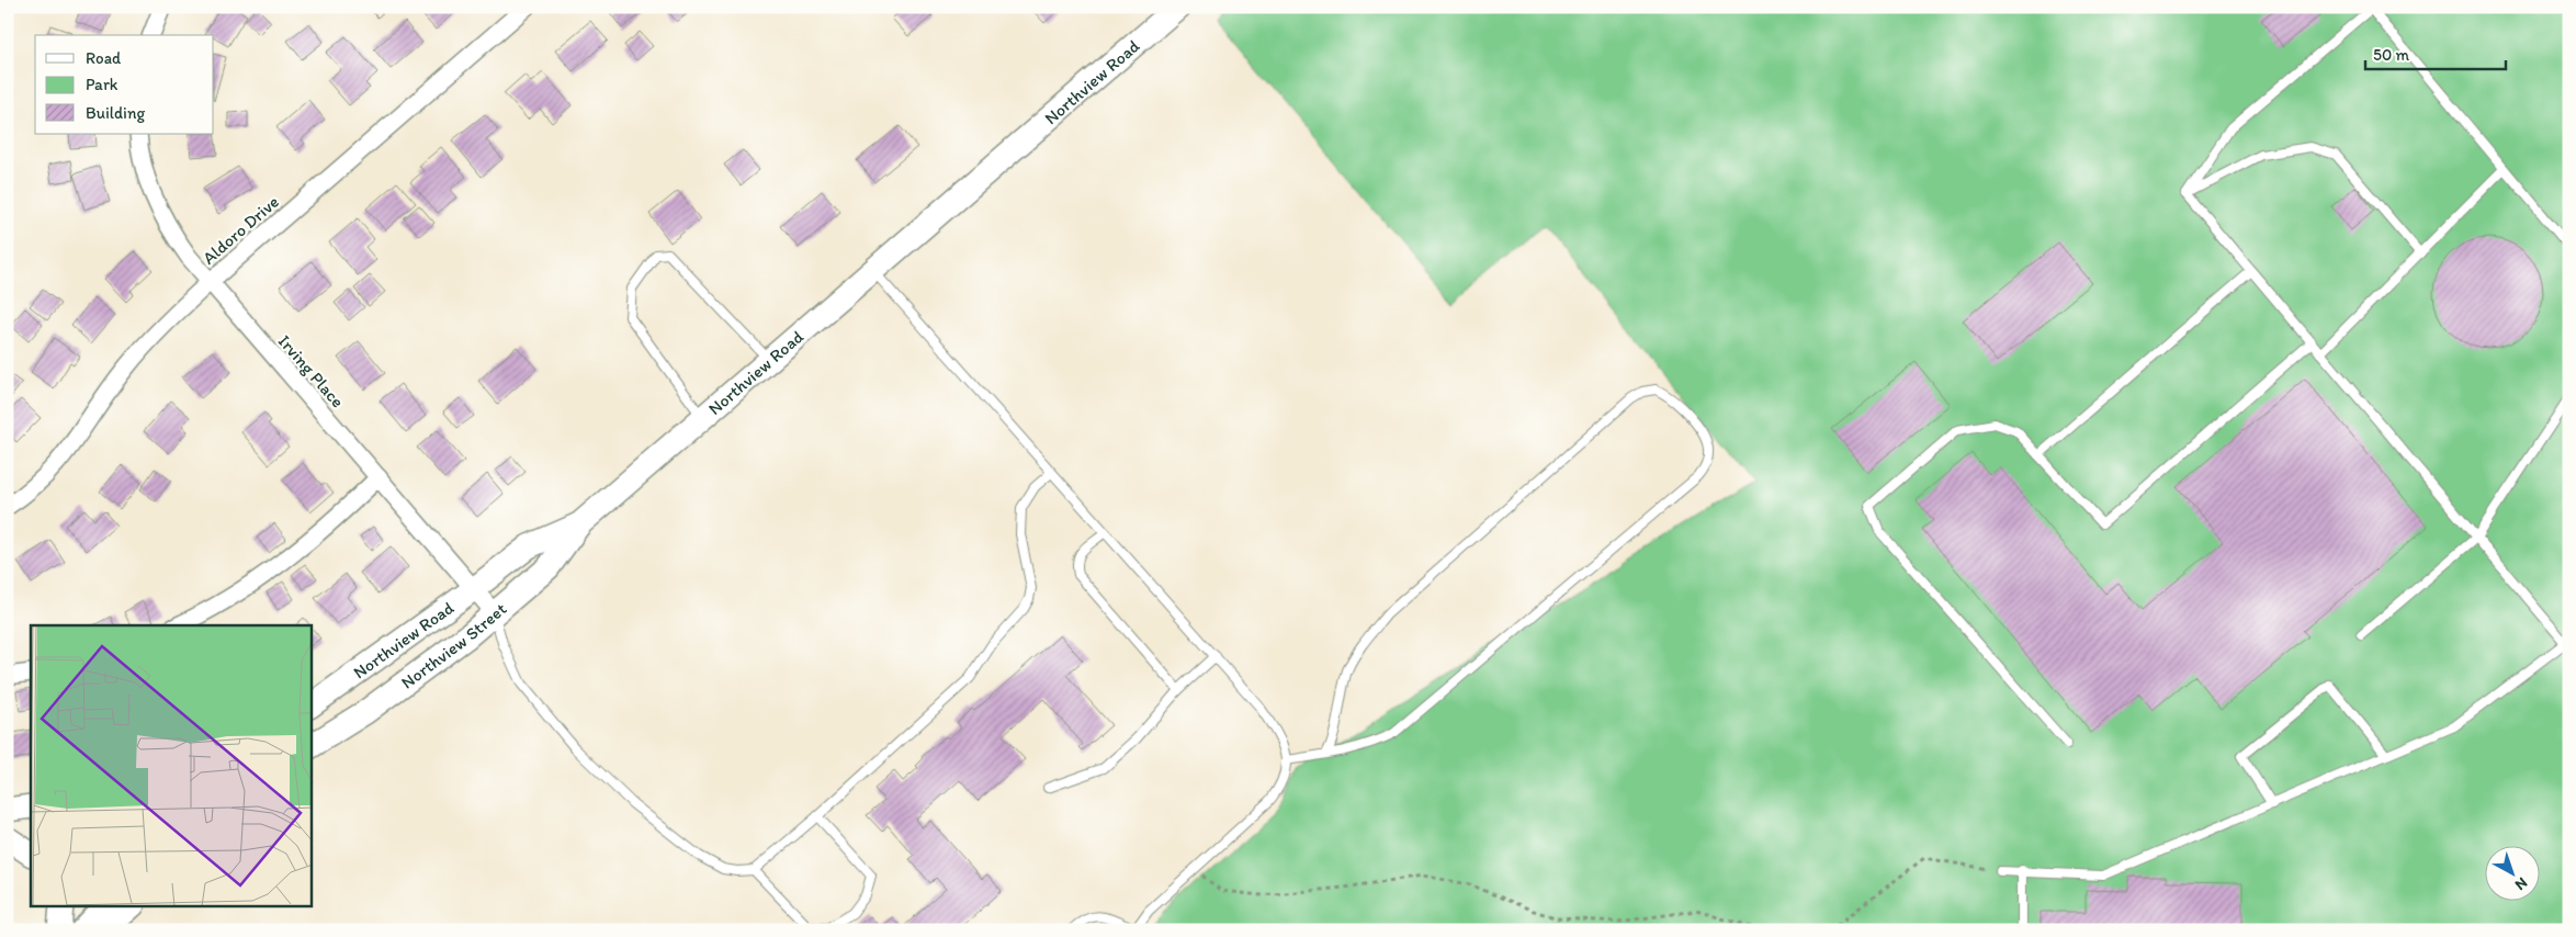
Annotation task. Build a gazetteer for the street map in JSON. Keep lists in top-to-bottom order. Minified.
{"streets":{"street":["Northview Road","Aldoro Drive","Irving Place","Northview Street"]},"crossings":[["Northview Road","Irving Place"],["Northview Road","Northview Street"],["Aldoro Drive","Irving Place"],["Irving Place","Northview Street"]],"legend":["Road","Park","Building"],"scale_bar":"50 m","north":"bottom right"}
